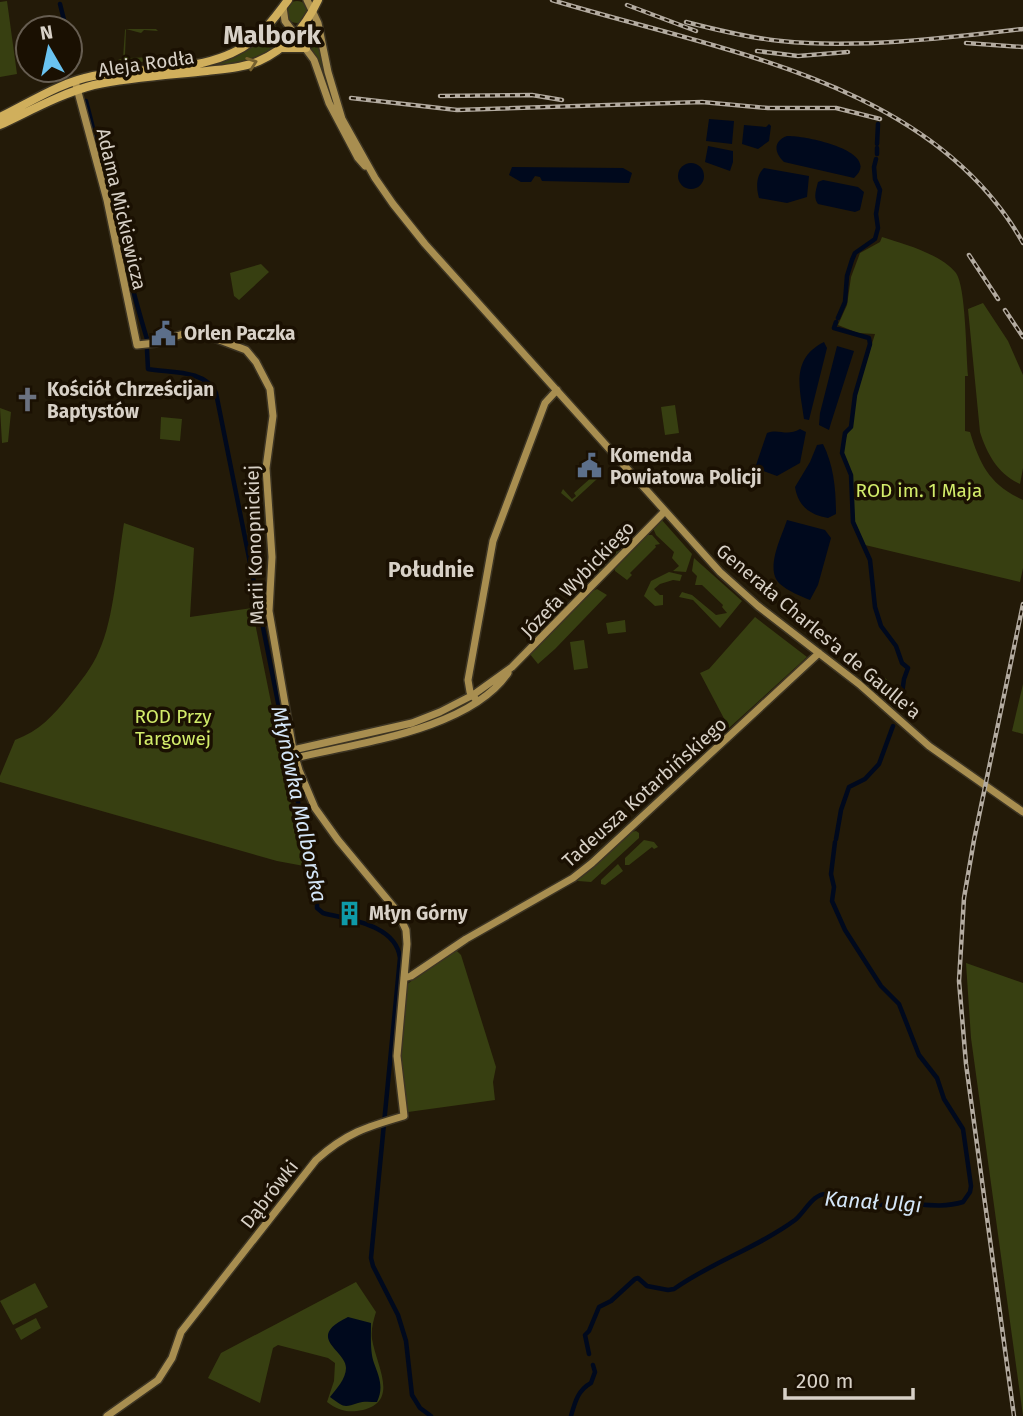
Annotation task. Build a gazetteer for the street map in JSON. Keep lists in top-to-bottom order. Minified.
{"streets":{"main road":["Aleja Rodła"],"street":["Adama Mickiewicza","Marii Konopnickiej","Józefa Wybickiego","Generała Charles'a de Gaulle'a","Tadeusza Kotarbińskiego","Dąbrówki"]},"crossings":[["Aleja Rodła","Adama Mickiewicza"],["Adama Mickiewicza","Marii Konopnickiej"],["Marii Konopnickiej","Józefa Wybickiego"],["Marii Konopnickiej","Tadeusza Kotarbińskiego"],["Marii Konopnickiej","Dąbrówki"],["Józefa Wybickiego","Generała Charles'a de Gaulle'a"],["Generała Charles'a de Gaulle'a","Tadeusza Kotarbińskiego"]],"districts":["Malbork","Południe"],"water":["Młynówka Malborska","Kanał Ulgi"],"parks":["ROD im. 1 Maja","ROD Przy Targowej"],"places":{"public building":["Orlen Paczka","Komenda Powiatowa Policji"],"church":["Kościół Chrześcijan Baptystów"],"building":["Młyn Górny"]},"scale_bar":"200 m","north":"top"}
